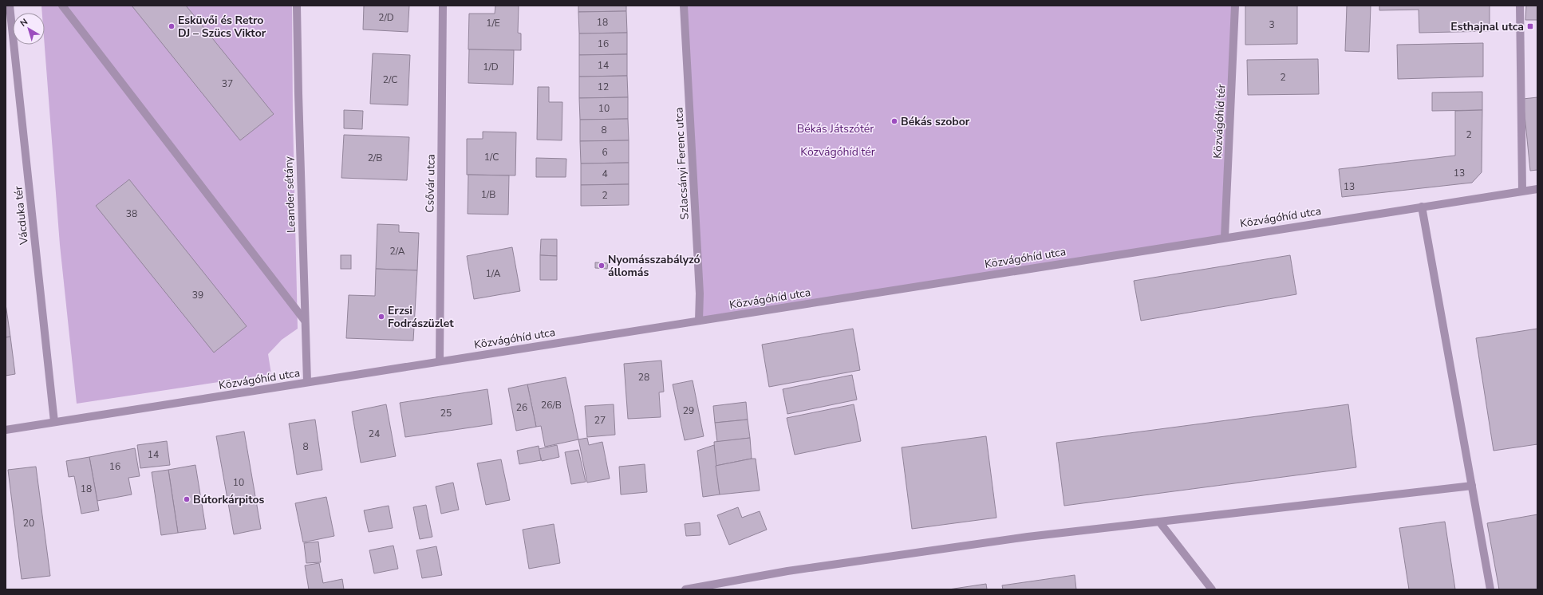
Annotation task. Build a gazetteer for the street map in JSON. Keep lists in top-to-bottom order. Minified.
{"streets":{"street":["Közvágóhíd tér","Szlacsányi Ferenc utca","Csővár utca","Leander sétány","Vácduka tér","Közvágóhíd utca"]},"crossings":[["Közvágóhíd tér","Közvágóhíd utca"],["Szlacsányi Ferenc utca","Közvágóhíd utca"],["Csővár utca","Közvágóhíd utca"],["Leander sétány","Közvágóhíd utca"],["Vácduka tér","Közvágóhíd utca"]],"parks":["Békás Játszótér","Közvágóhíd tér"],"places":{"other":["Esküvői és Retro DJ – Szücs Viktor","Békás szobor","Nyomásszabályzó állomás","Erzsi Fodrászüzlet","Bútorkárpitos"],"transit":["Esthajnal utca"]},"house_numbers":["2/D","18","1/E","3","16","14","1/D","2","2/C","37","12","10","8","2","6","1/C","2/B","13","4","13","1/B","2","38","2/A","1/A","39","28","26/B","26","29","25","27","24","8","14","16","10","18","20"],"north":"top left"}
